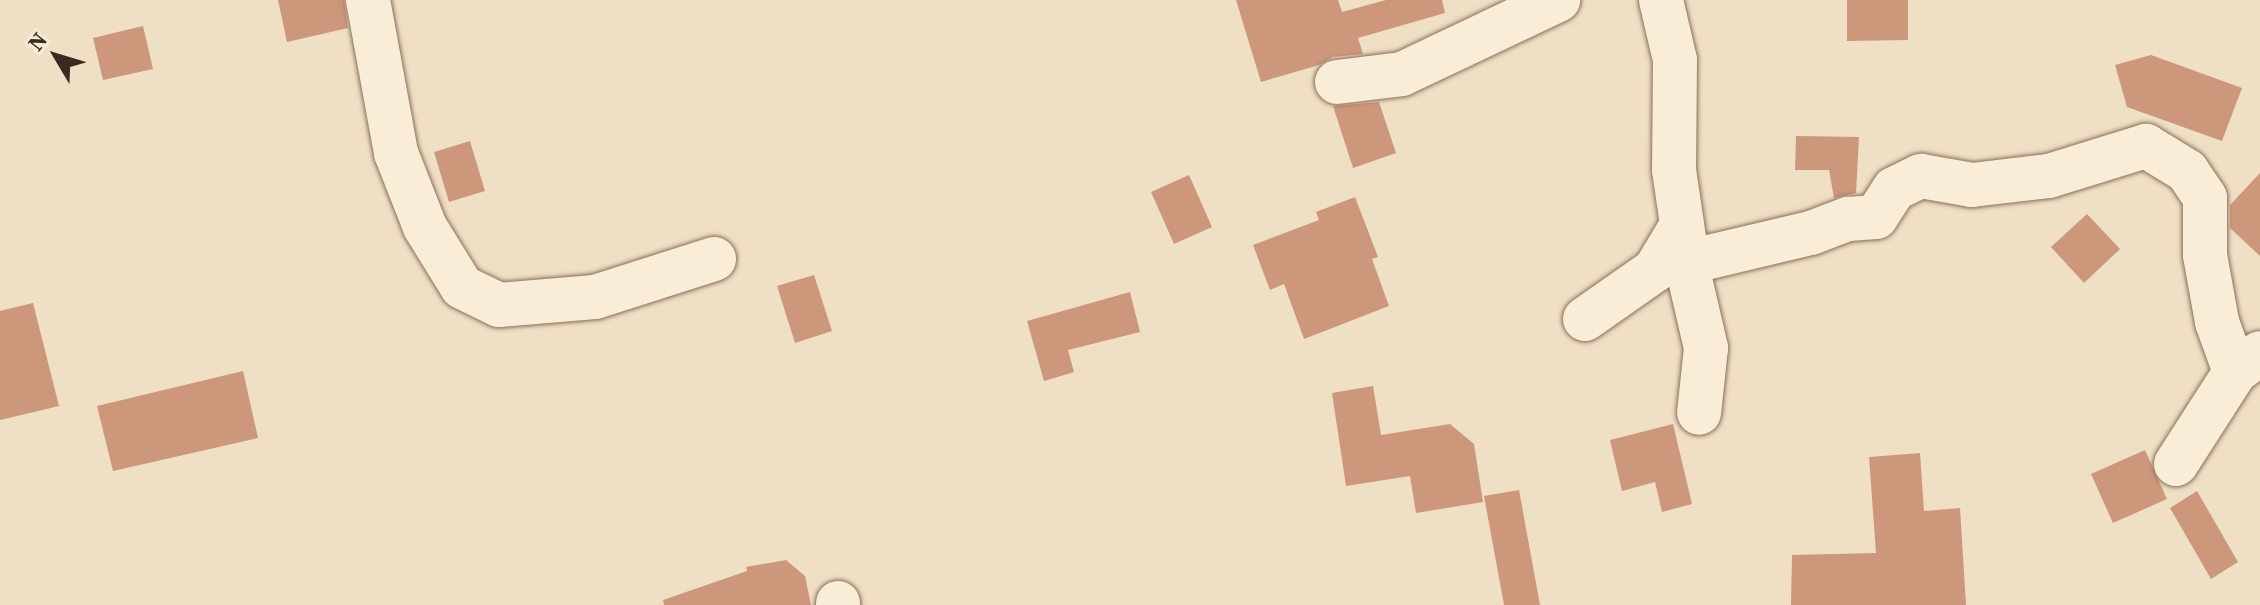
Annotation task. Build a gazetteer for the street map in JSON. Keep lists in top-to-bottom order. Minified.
{"north":"top left"}
